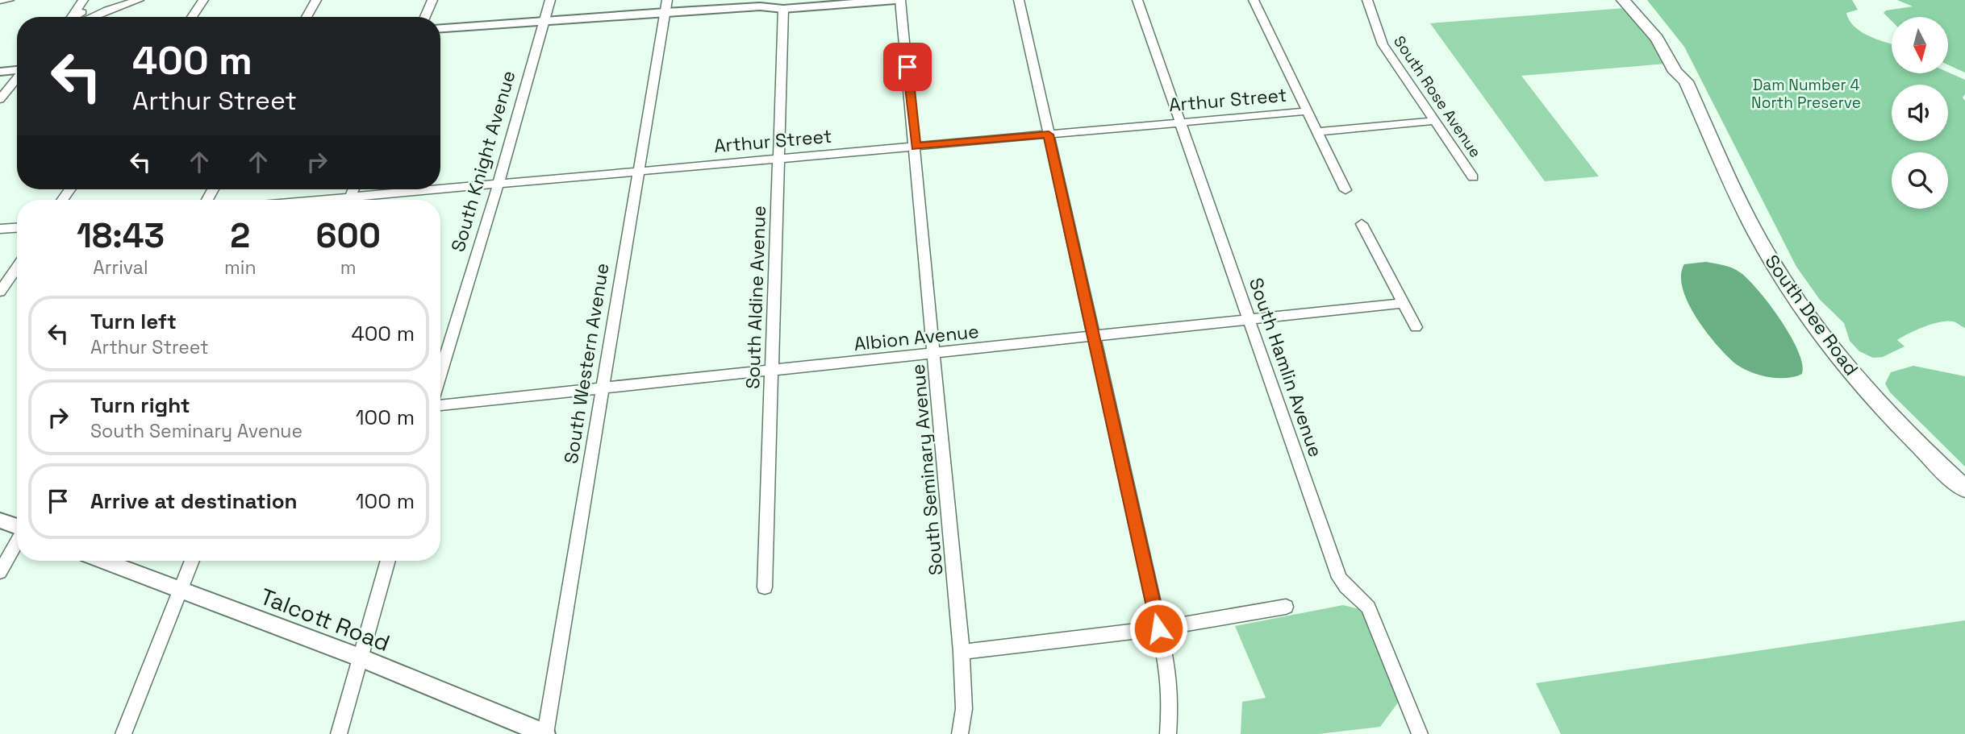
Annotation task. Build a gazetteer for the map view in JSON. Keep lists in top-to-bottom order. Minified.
{"streets":{"main road":["South Dee Road"],"street":["South Rose Avenue","Arthur Street","South Knight Avenue","South Aldine Avenue","Albion Avenue","South Western Avenue","South Hamlin Avenue","South Seminary Avenue","Talcott Road"]},"crossings":[["Arthur Street","South Knight Avenue"],["Arthur Street","South Aldine Avenue"],["Arthur Street","South Western Avenue"],["Arthur Street","South Hamlin Avenue"],["Arthur Street","South Seminary Avenue"],["South Aldine Avenue","Albion Avenue"],["Albion Avenue","South Western Avenue"],["Albion Avenue","South Hamlin Avenue"],["Albion Avenue","South Seminary Avenue"],["South Western Avenue","Talcott Road"]],"parks":["Dam Number 4 North Preserve"],"north":"bottom","page":{"turn":["400 m","Arthur Street"],"eta":["18:43","Arrival","2","min","600","m"],"list":[{"name":"Turn left","note":"Arthur Street","value":"400 m"},{"name":"Turn right","note":"South Seminary Avenue","value":"100 m"},{"name":"Arrive at destination","value":"100 m"}]}}
